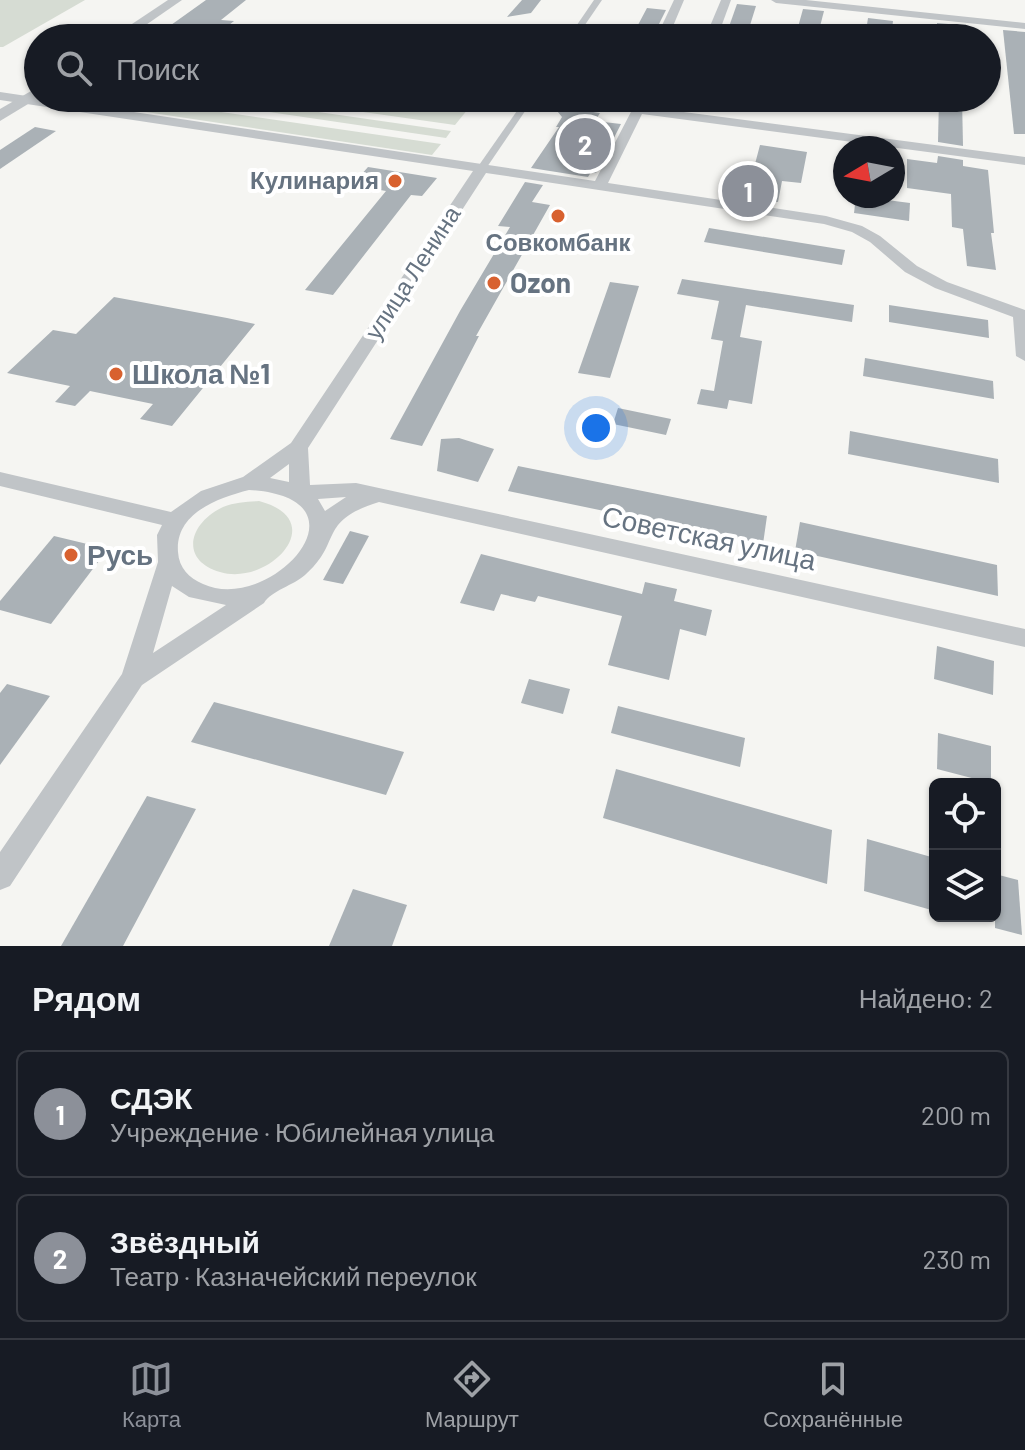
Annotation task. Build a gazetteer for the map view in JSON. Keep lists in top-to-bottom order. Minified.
{"streets":{"street":["улица Ленина","Советская улица"]},"places":["Кулинария","Совкомбанк","Ozon","Школа №1","Русь"],"north":"left","page":{"search":"Поиск","pins":["2","1"],"heading":["Рядом","Найдено: 2"],"list":[{"mark":"1","name":"СДЭК","note":"Учреждение · Юбилейная улица","value":"200 m"},{"mark":"2","name":"Звёздный","note":"Театр · Казначейский переулок","value":"230 m"}],"nav":["Карта","Маршрут","Сохранённые"]}}
